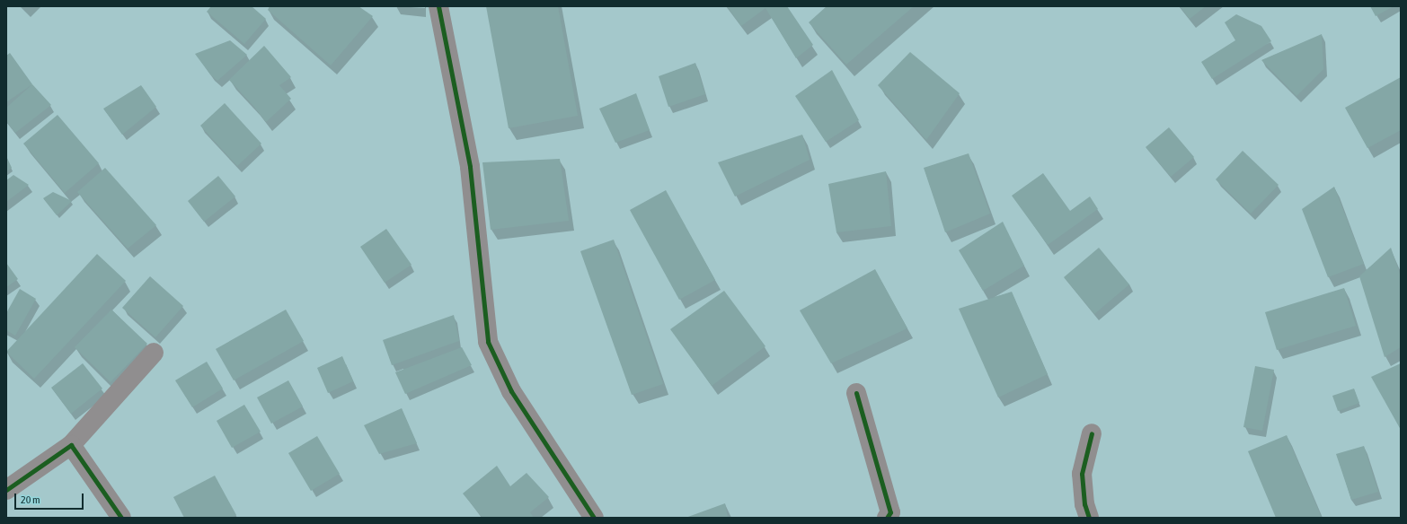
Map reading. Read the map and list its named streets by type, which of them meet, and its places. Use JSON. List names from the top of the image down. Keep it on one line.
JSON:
{"scale_bar":"20 m"}
